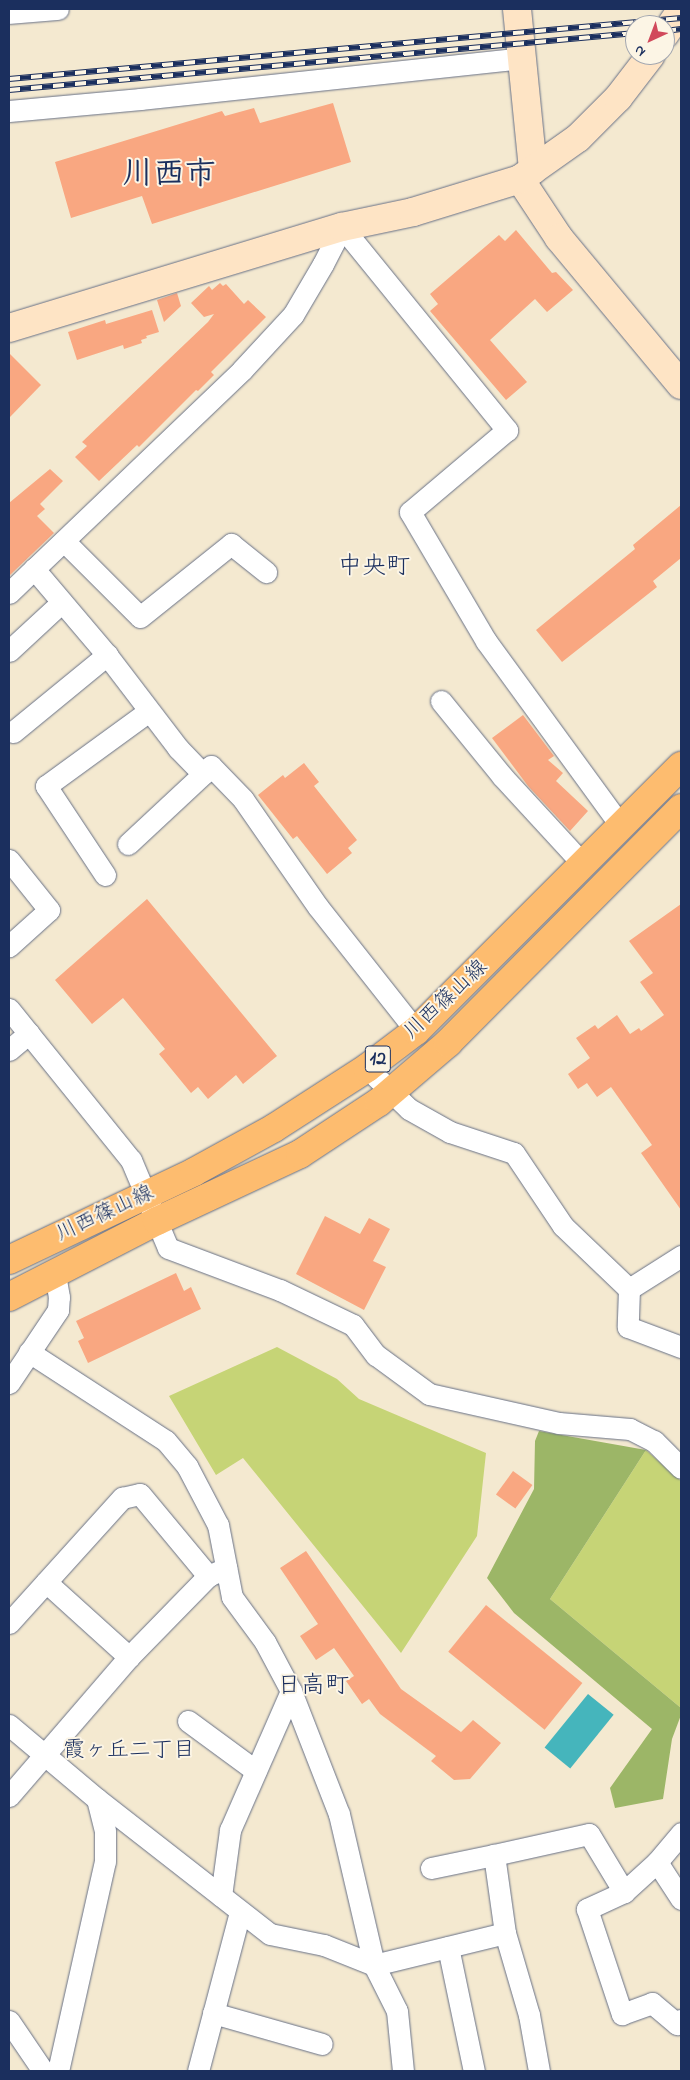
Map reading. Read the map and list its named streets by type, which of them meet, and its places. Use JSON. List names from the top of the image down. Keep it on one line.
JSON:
{"streets":{"main road":["川西篠山線","12"]},"districts":["川西市","中央町","日高町","霞ヶ丘二丁目"],"north":"bottom left"}
